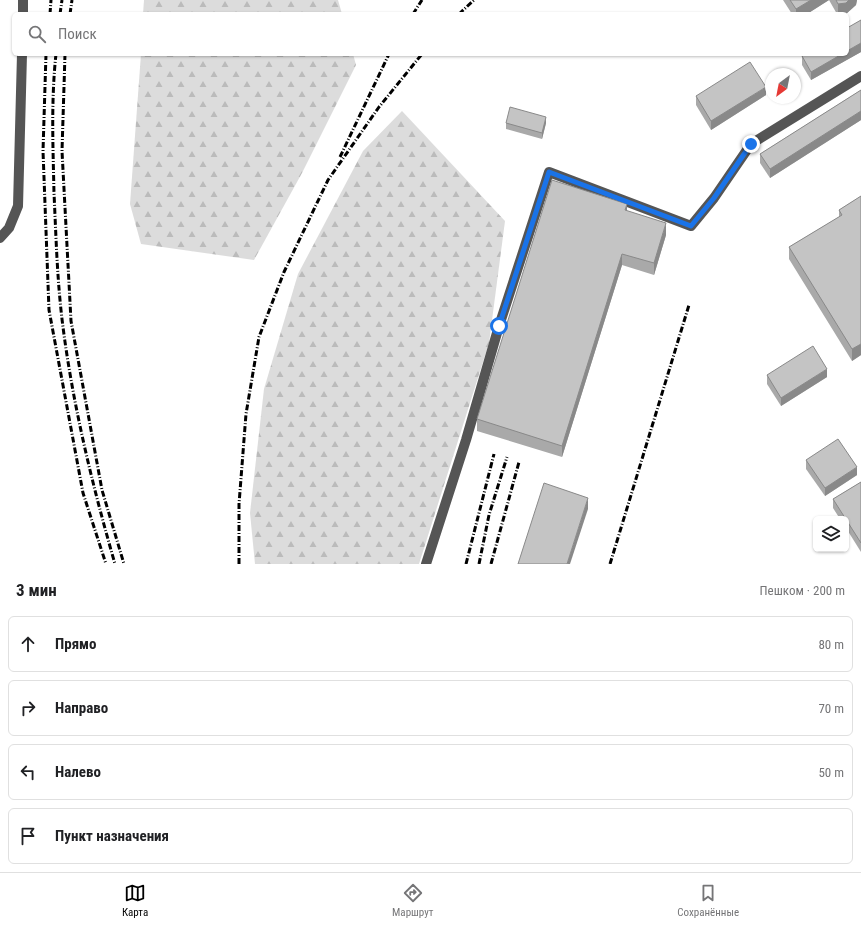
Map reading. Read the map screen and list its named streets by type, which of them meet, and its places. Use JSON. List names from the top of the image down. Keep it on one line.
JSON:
{"north":"bottom left","page":{"search":"Поиск","heading":["3 мин","Пешком · 200 m"],"list":[["Прямо","80 m"],["Направо","70 m"],["Налево","50 m"],"Пункт назначения"],"nav":["Карта","Маршрут","Сохранённые"]}}
